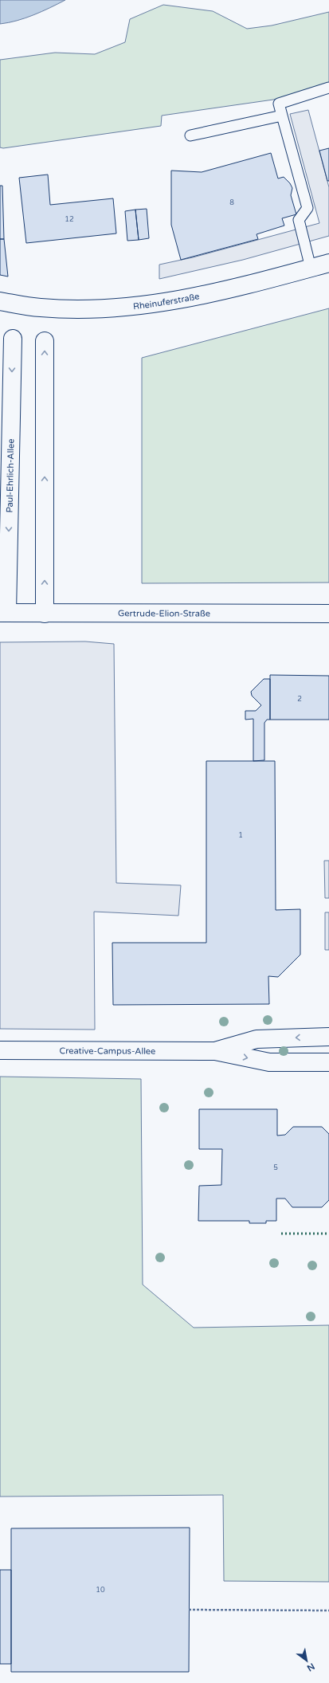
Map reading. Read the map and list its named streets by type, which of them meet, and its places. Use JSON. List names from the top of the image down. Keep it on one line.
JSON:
{"streets":{"street":["Rheinuferstraße","Paul-Ehrlich-Allee","Gertrude-Elion-Straße","Creative-Campus-Allee"]},"crossings":[["Paul-Ehrlich-Allee","Gertrude-Elion-Straße"]],"house_numbers":["8","12","2","1","5","10"],"north":"bottom right"}
